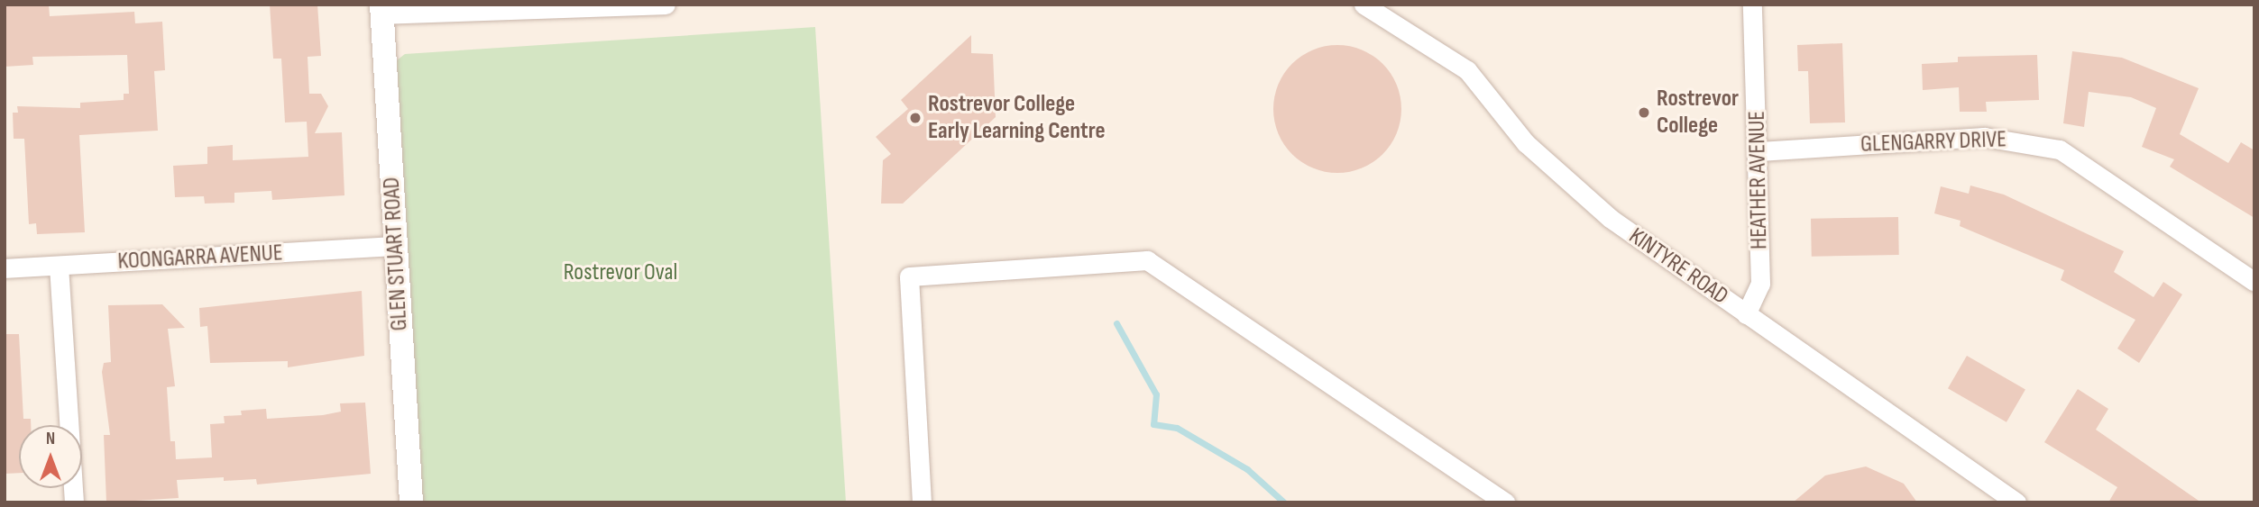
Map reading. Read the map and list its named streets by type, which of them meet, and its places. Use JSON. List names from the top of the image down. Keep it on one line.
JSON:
{"streets":{"street":["GLENGARRY DRIVE","HEATHER AVENUE","GLEN STUART ROAD","KOONGARRA AVENUE","KINTYRE ROAD"]},"crossings":[["GLENGARRY DRIVE","HEATHER AVENUE"],["HEATHER AVENUE","KINTYRE ROAD"],["GLEN STUART ROAD","KOONGARRA AVENUE"]],"parks":["Rostrevor Oval"],"places":["Rostrevor College","Rostrevor College Early Learning Centre"],"north":"top"}
